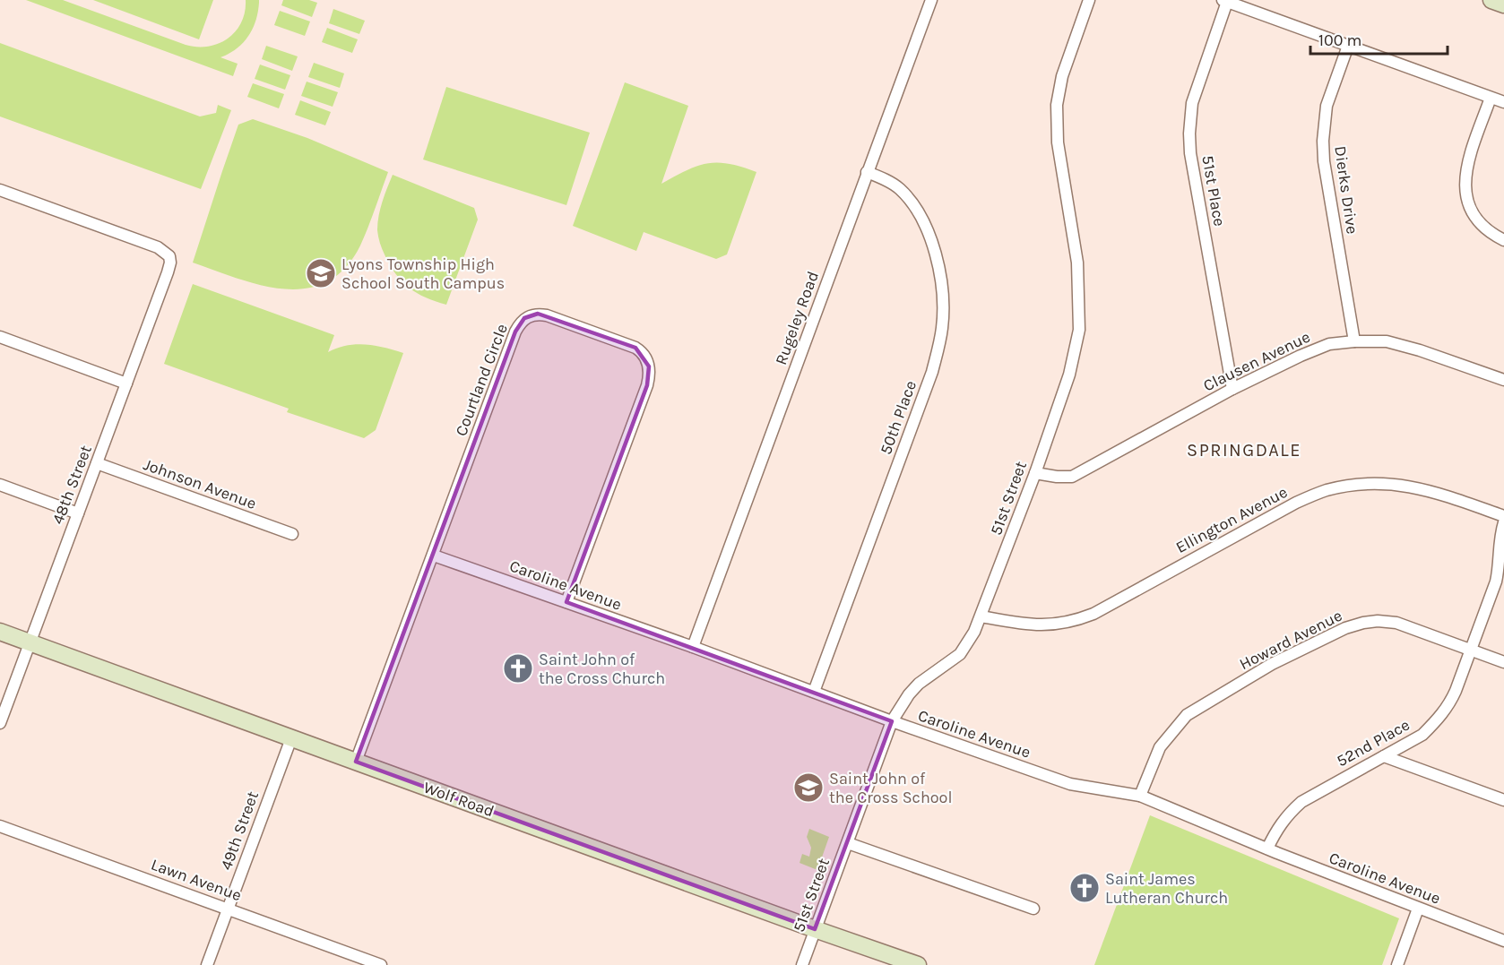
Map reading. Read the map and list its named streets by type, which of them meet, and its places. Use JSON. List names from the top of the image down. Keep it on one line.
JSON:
{"streets":{"main road":["Wolf Road"],"street":["Dierks Drive","51st Place","Rugeley Road","Clausen Avenue","Courtland Circle","50th Place","Johnson Avenue","48th Street","51st Street","Ellington Avenue","Caroline Avenue","Howard Avenue","52nd Place","49th Street","Lawn Avenue"]},"crossings":[["Dierks Drive","Clausen Avenue"],["51st Place","Clausen Avenue"],["Rugeley Road","50th Place"],["Rugeley Road","Caroline Avenue"],["Clausen Avenue","51st Street"],["Courtland Circle","Caroline Avenue"],["Courtland Circle","Wolf Road"],["50th Place","Caroline Avenue"],["Johnson Avenue","48th Street"],["48th Street","Wolf Road"],["51st Street","Ellington Avenue"],["51st Street","Caroline Avenue"],["51st Street","Wolf Road"],["Caroline Avenue","Howard Avenue"],["Caroline Avenue","52nd Place"],["Howard Avenue","52nd Place"],["Wolf Road","49th Street"],["49th Street","Lawn Avenue"]],"districts":["SPRINGDALE"],"places":{"school or university":["Lyons Township High School South Campus","Saint John of the Cross School"],"church":["Saint John of the Cross Church","Saint James Lutheran Church"]},"scale_bar":"100 m"}
